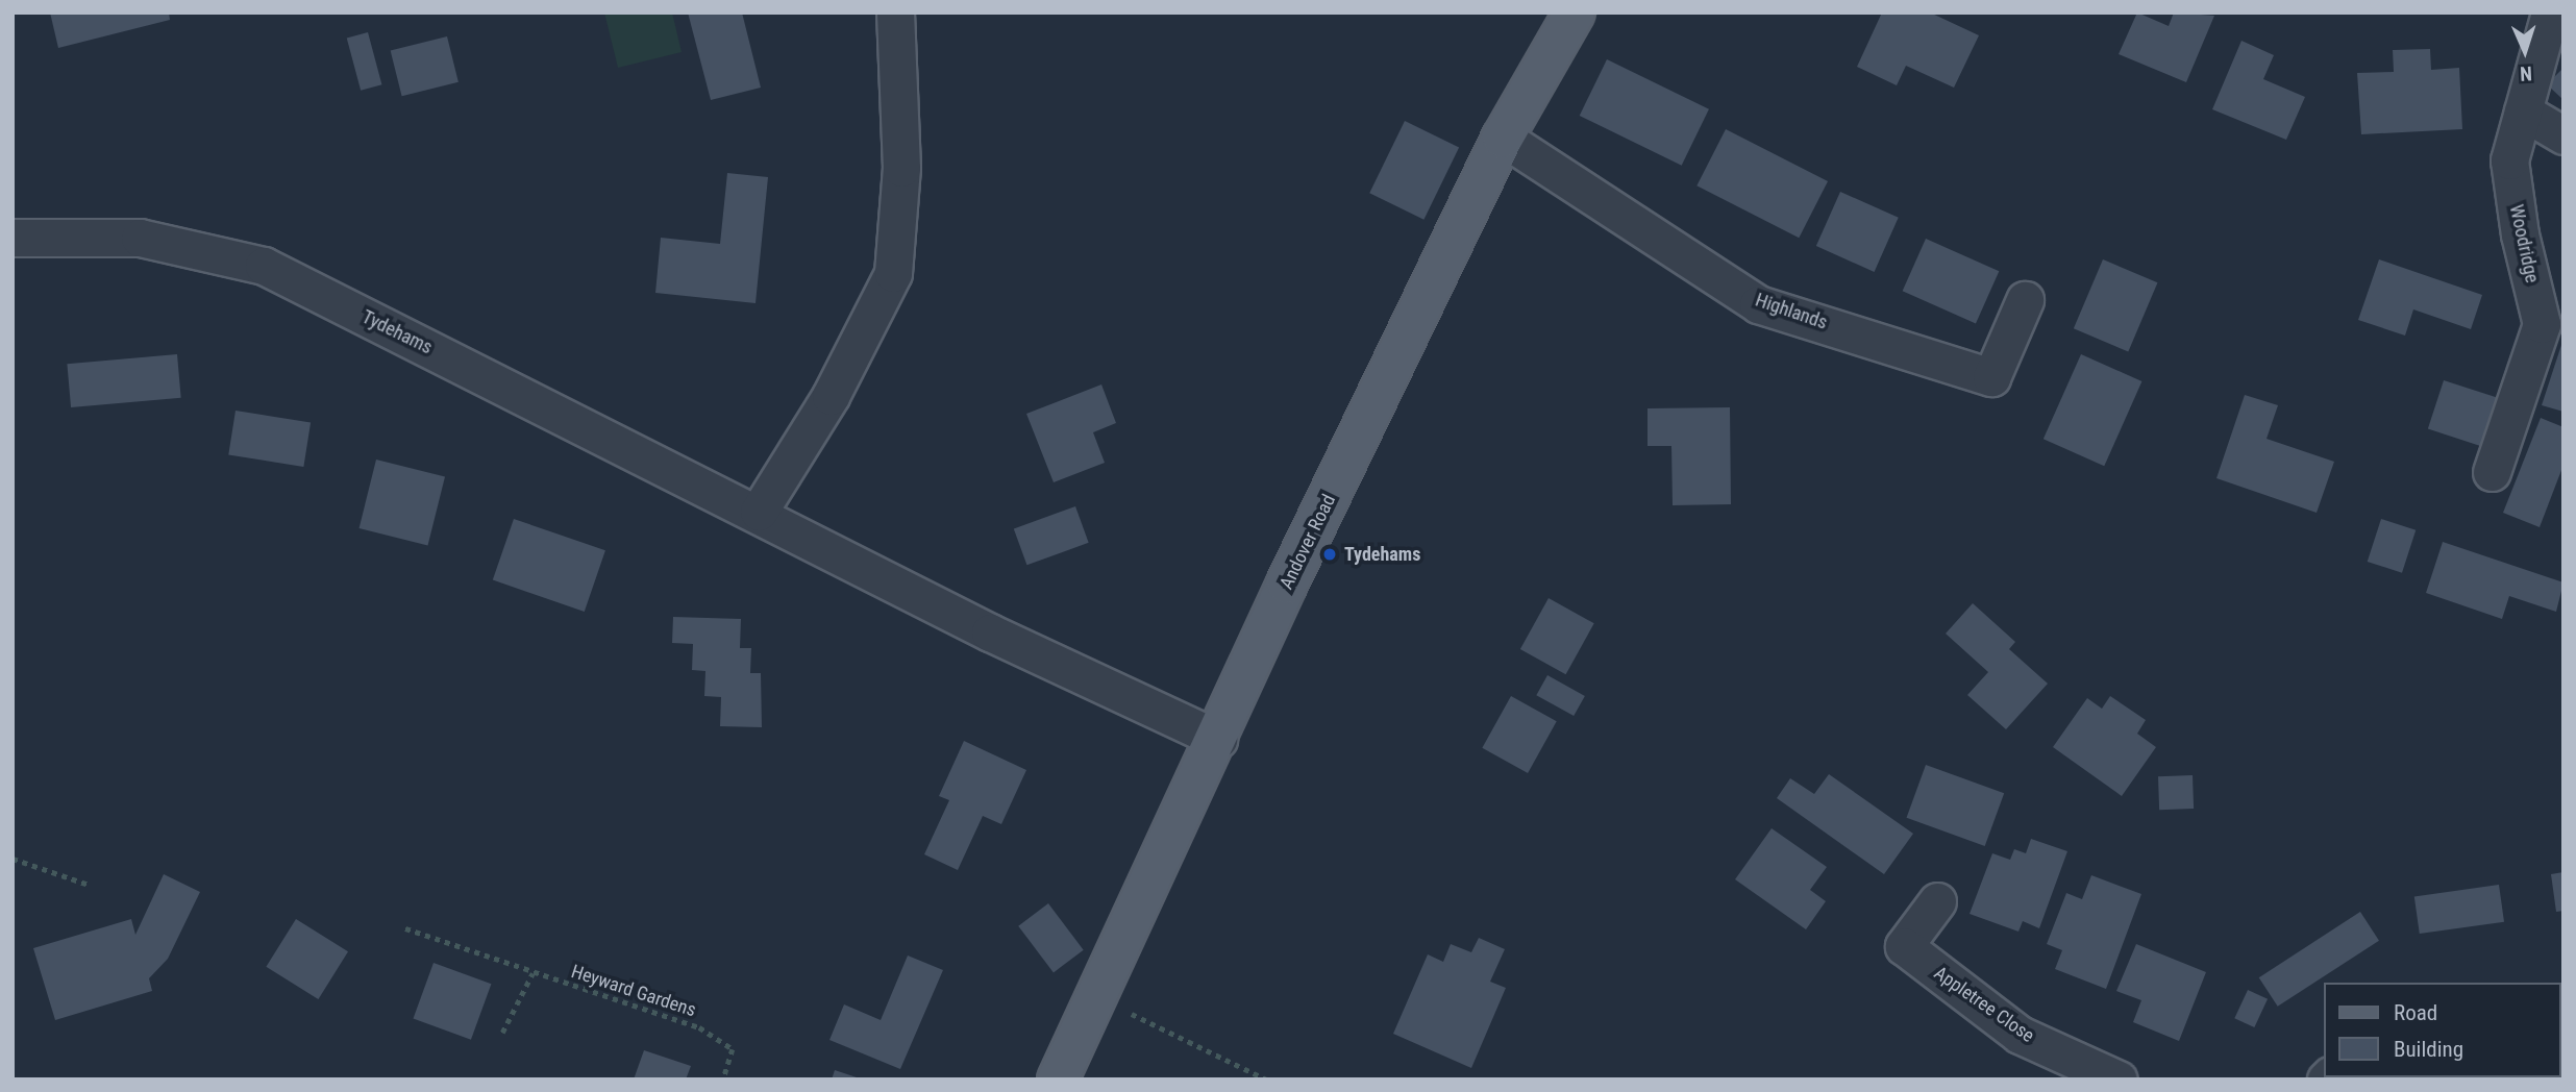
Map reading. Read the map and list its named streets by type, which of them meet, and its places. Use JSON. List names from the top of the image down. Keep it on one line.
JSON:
{"streets":{"main road":["Andover Road"],"street":["Woodridge","Highlands","Tydehams","Appletree Close"],"path":["Heyward Gardens"]},"crossings":[["Highlands","Andover Road"],["Tydehams","Andover Road"]],"places":["Tydehams"],"legend":["Road","Building"],"north":"bottom"}
